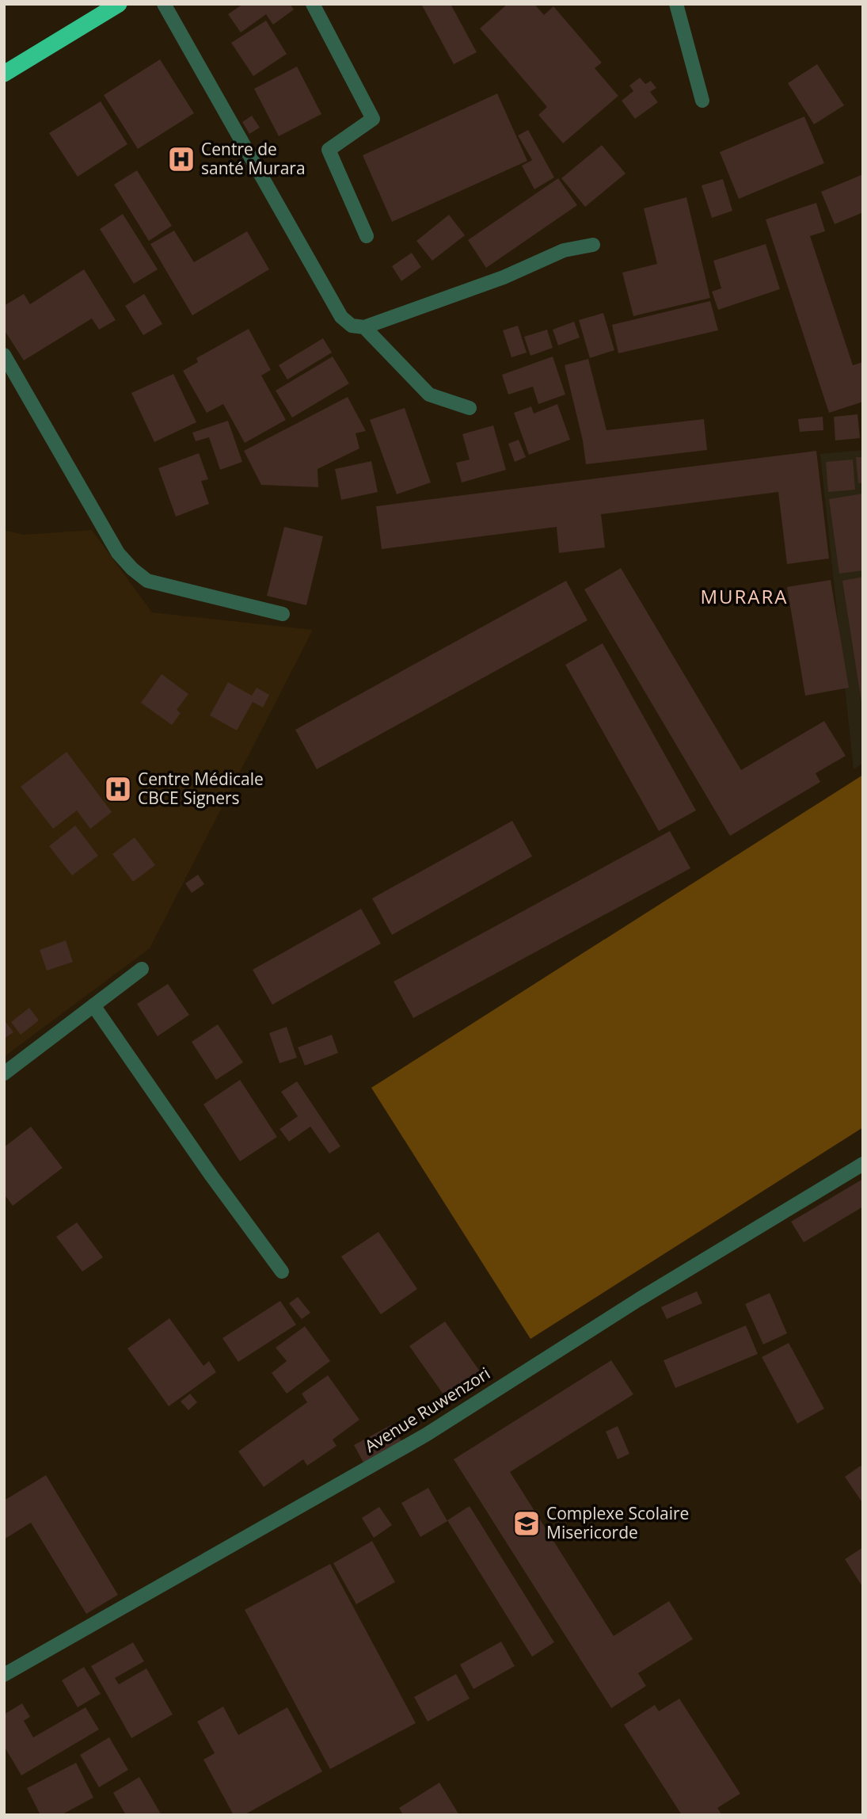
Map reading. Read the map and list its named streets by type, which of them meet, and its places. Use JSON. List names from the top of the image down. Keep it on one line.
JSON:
{"streets":{"street":["Avenue Ruwenzori"]},"districts":["MURARA"],"places":{"hospital":["Centre de santé Murara","Centre Médicale CBCE Signers"],"school or university":["Complexe Scolaire Misericorde"]}}
